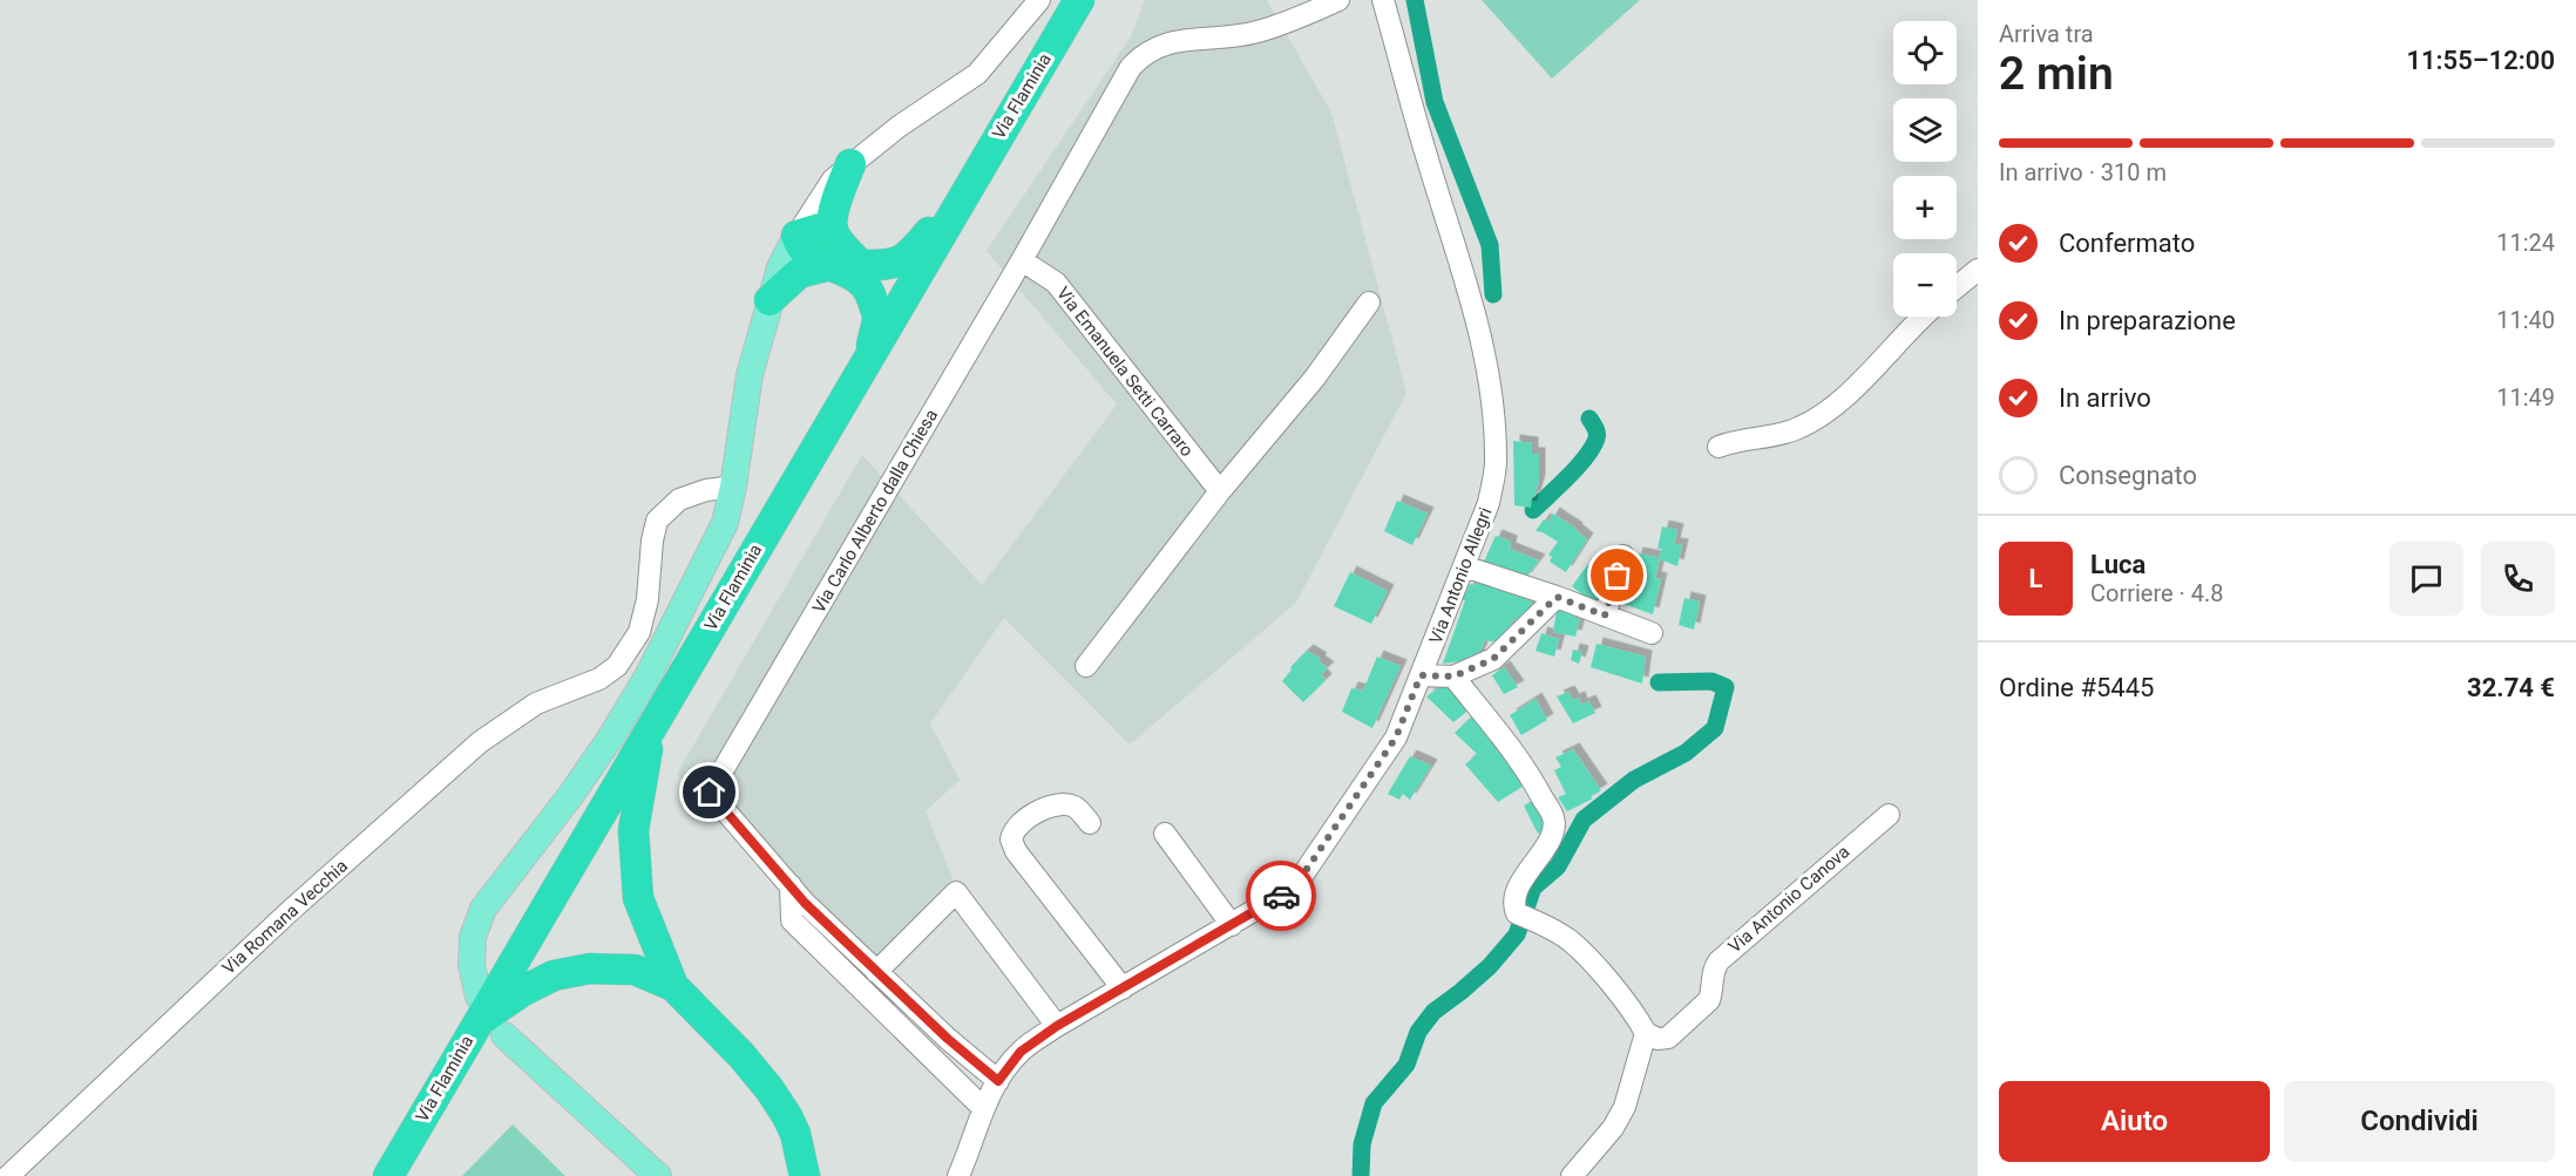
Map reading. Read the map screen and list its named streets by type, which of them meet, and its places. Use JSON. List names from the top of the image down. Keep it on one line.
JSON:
{"streets":{"highway":["Via Flaminia"],"street":["Via Emanuela Setti Carraro","Via Carlo Alberto dalla Chiesa","Via Antonio Allegri","Via Antonio Canova","Via Romana Vecchia"]},"crossings":[["Via Emanuela Setti Carraro","Via Carlo Alberto dalla Chiesa"],["Via Carlo Alberto dalla Chiesa","Via Antonio Allegri"]],"page":{"heading":["2 min","Arriva tra","11:55–12:00"],"panel":["Luca","Corriere · 4.8","Ordine #5445","32.74 €"],"map_buttons":["+","−"],"bar":"In arrivo · 310 m","list":[["Confermato","11:24"],["In preparazione","11:40"],["In arrivo","11:49"],"Consegnato"],"round":"L","buttons":["Aiuto","Condividi"]}}
